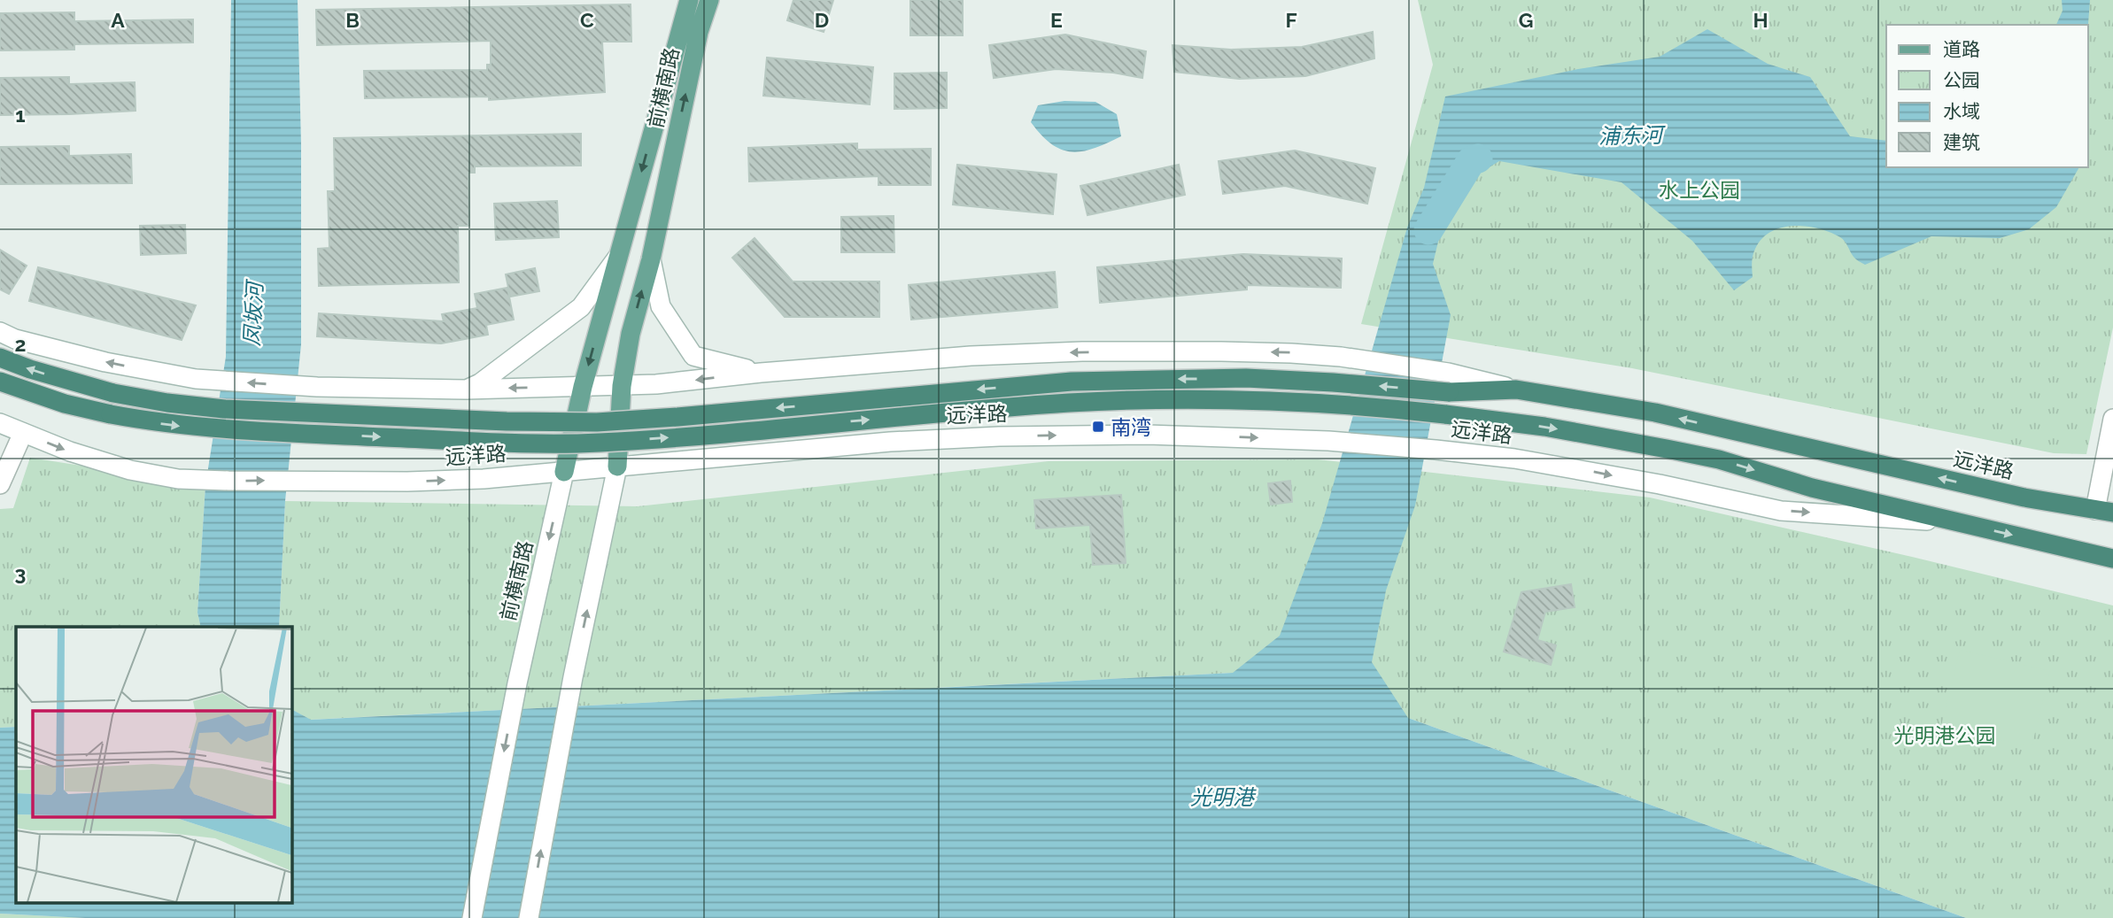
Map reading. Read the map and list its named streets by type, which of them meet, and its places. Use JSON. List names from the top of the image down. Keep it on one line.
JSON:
{"streets":{"highway":["远洋路"],"main road":["前横南路"]},"crossings":[["前横南路","远洋路"]],"water":["浦东河","凤坂河","光明港"],"parks":["水上公园","光明港公园"],"places":{"transit":["南湾"]},"legend":["道路","公园","水域","建筑"],"grid":{"columns":["A","B","C","D","E","F","G","H"],"rows":["1","2","3"]}}
